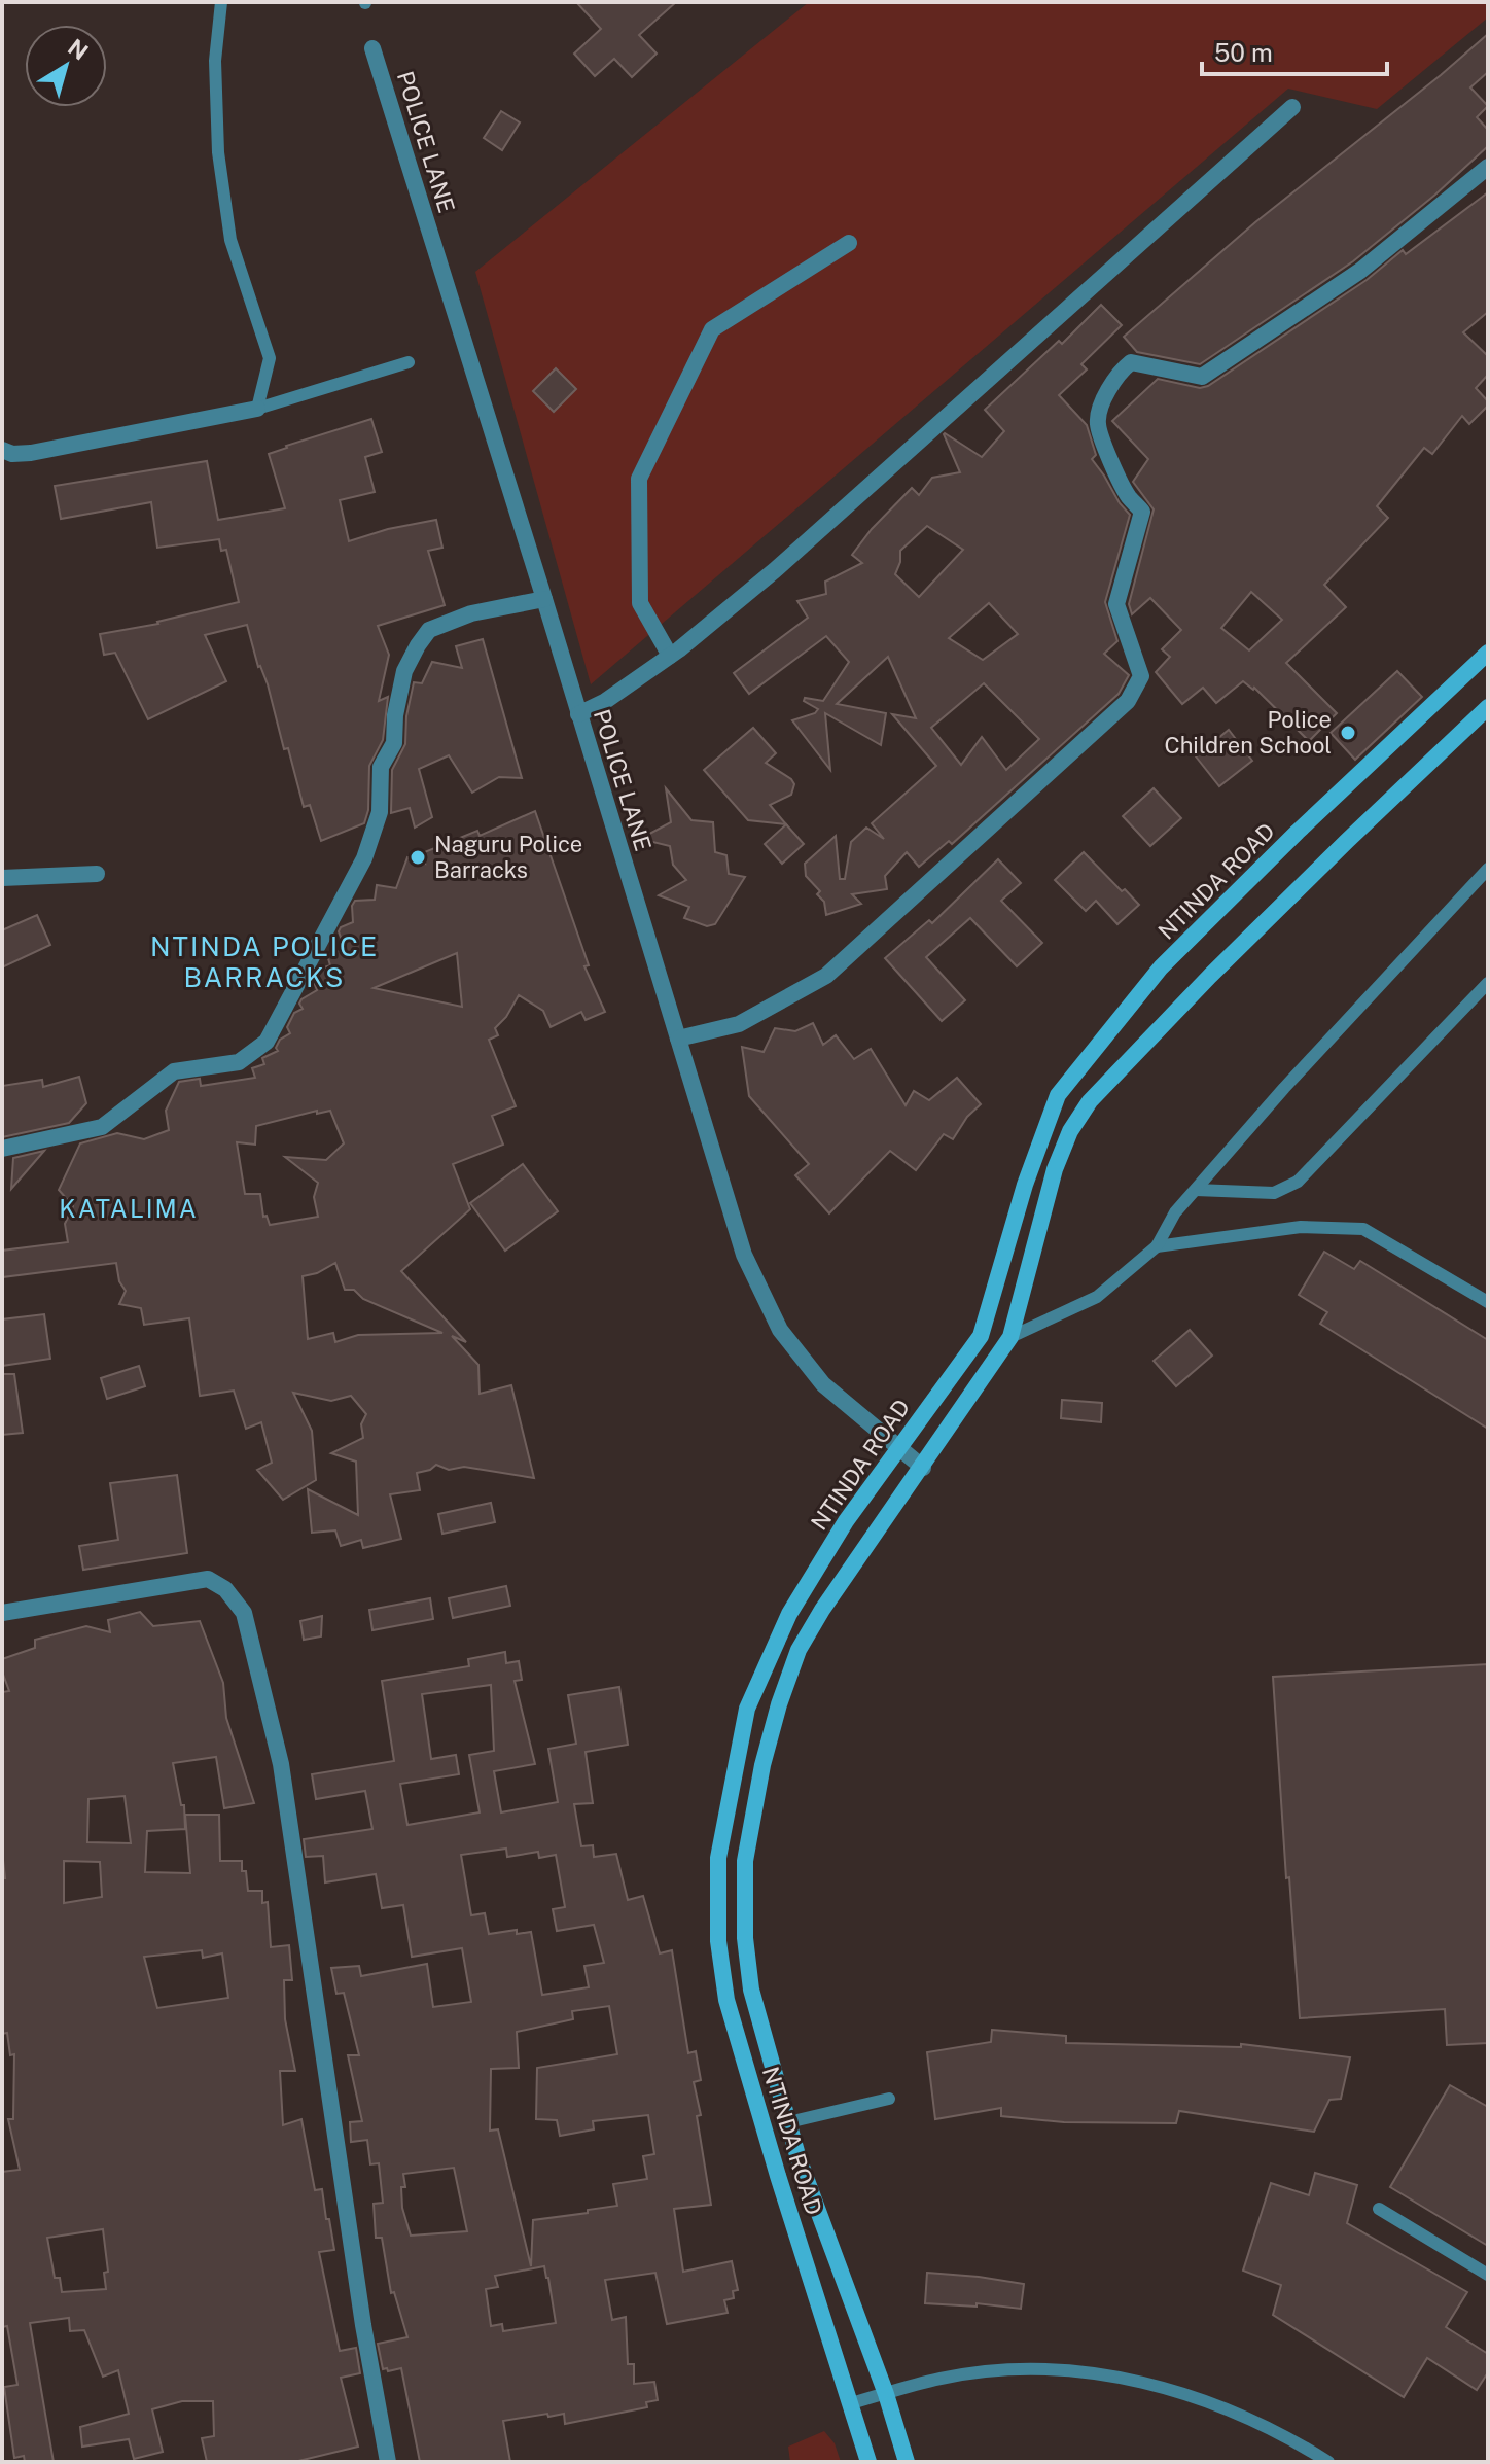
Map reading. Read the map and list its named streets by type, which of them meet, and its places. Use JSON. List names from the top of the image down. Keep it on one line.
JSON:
{"streets":{"main road":["NTINDA ROAD"],"street":["POLICE LANE"]},"crossings":[["POLICE LANE","NTINDA ROAD"]],"districts":["NTINDA POLICE BARRACKS","KATALIMA"],"places":["Police Children School","Naguru Police Barracks"],"scale_bar":"50 m","north":"top right"}
